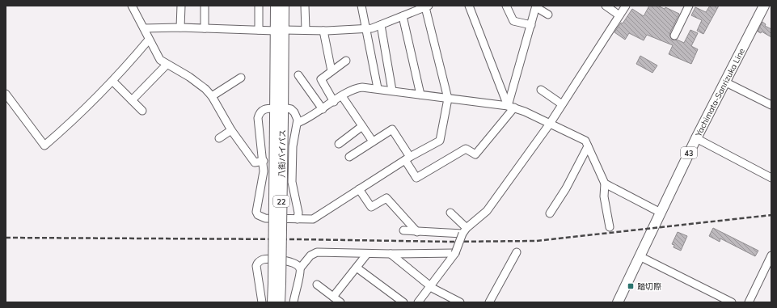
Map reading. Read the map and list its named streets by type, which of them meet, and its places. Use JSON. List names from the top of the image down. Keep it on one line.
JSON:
{"streets":{"main road":["Yachimata-Sanrizuka Line","43","八街バイパス","22"]},"places":{"transit":["踏切際"]}}
